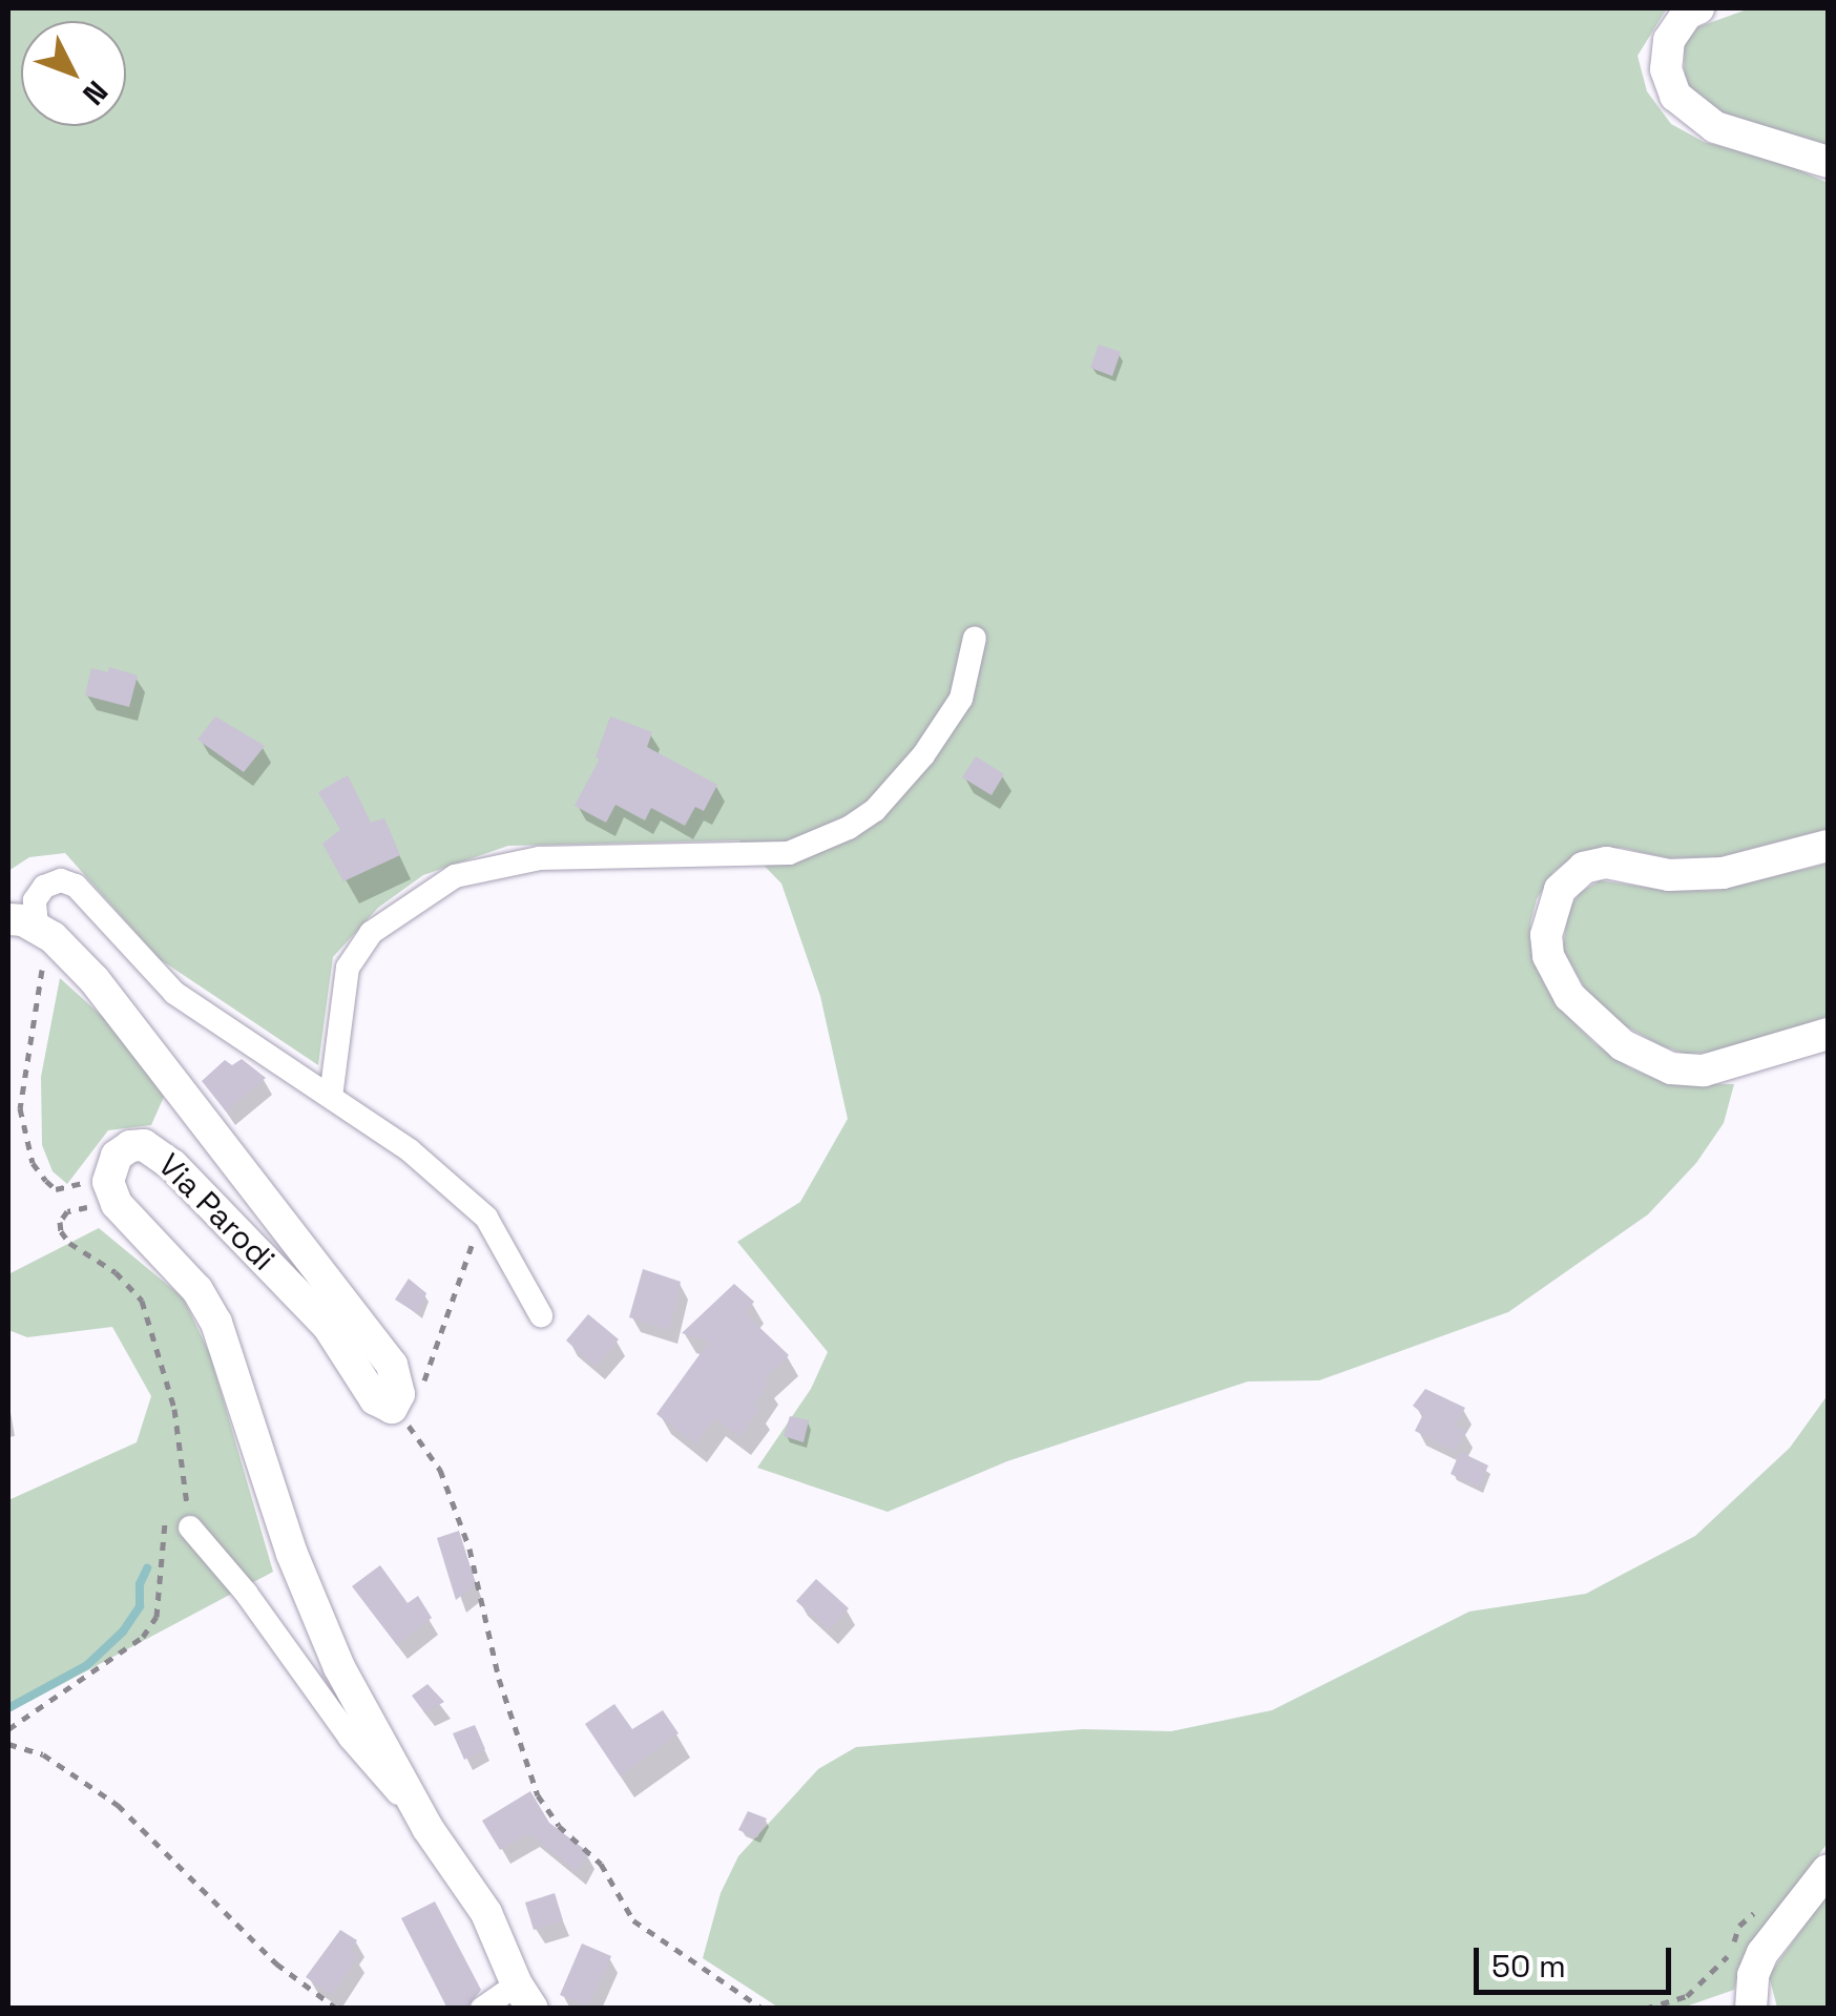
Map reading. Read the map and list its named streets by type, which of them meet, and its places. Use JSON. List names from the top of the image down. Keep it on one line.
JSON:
{"streets":{"street":["Via Parodi"]},"scale_bar":"50 m","north":"bottom right"}
